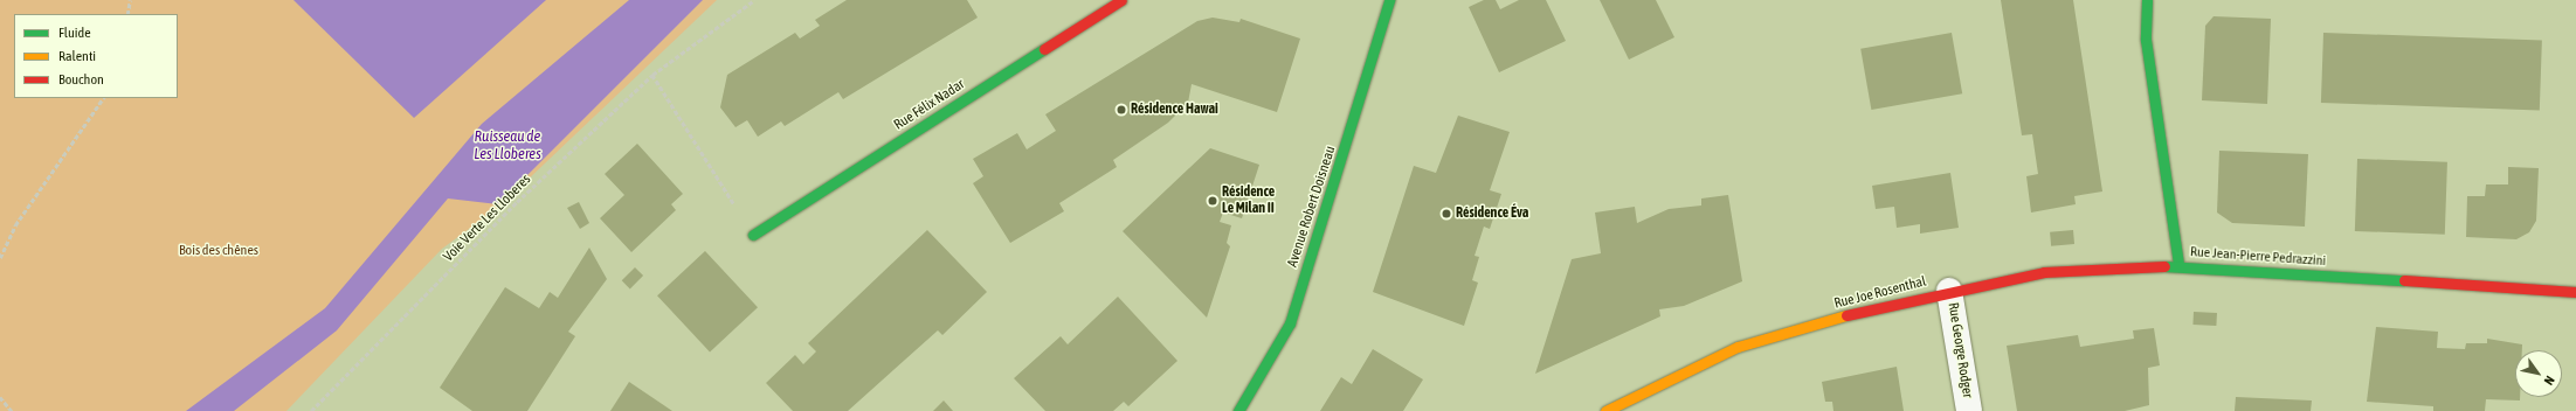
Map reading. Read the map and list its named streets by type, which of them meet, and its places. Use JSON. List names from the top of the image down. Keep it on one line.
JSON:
{"streets":{"street":["Rue Félix Nadar","Avenue Robert Doisneau","Rue Jean-Pierre Pedrazzini","Rue Joe Rosenthal","Rue George Rodger"],"path":["Voie Verte Les Lloberes"]},"crossings":[["Rue Jean-Pierre Pedrazzini","Rue Joe Rosenthal"],["Rue Joe Rosenthal","Rue George Rodger"]],"water":["Ruisseau de Les Lloberes"],"parks":["Bois des chênes"],"places":["Résidence Hawai","Résidence Le Milan II","Résidence Éva"],"legend":["Fluide","Ralenti","Bouchon"],"north":"bottom right"}
